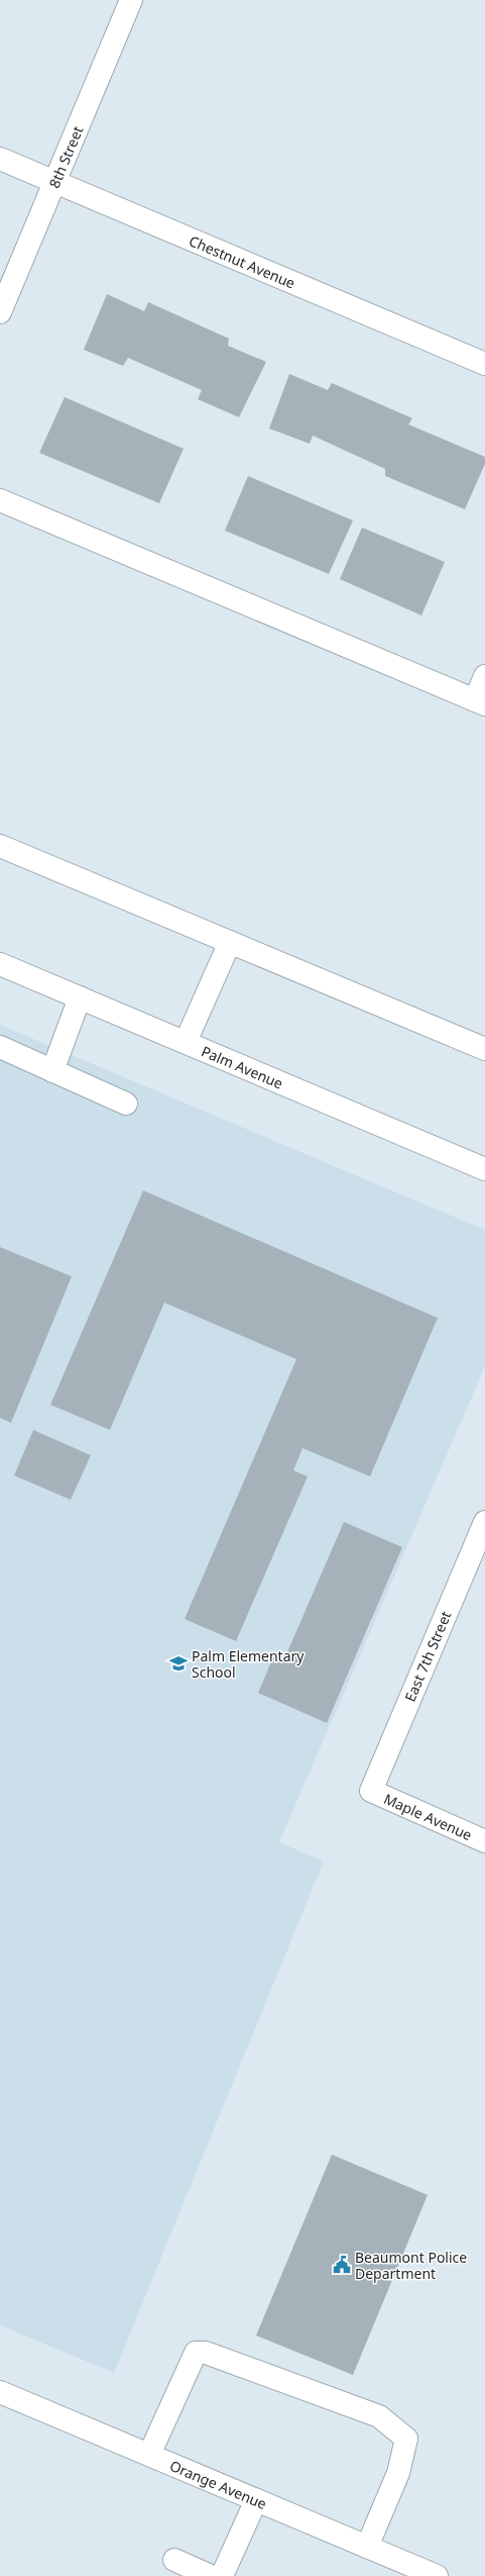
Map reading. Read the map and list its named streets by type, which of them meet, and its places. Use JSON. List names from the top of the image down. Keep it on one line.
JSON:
{"streets":{"street":["8th Street","Chestnut Avenue","Palm Avenue","East 7th Street","Maple Avenue","Orange Avenue"]},"crossings":[["8th Street","Chestnut Avenue"],["East 7th Street","Maple Avenue"]],"places":{"school or university":["Palm Elementary School"],"public building":["Beaumont Police Department"]}}
